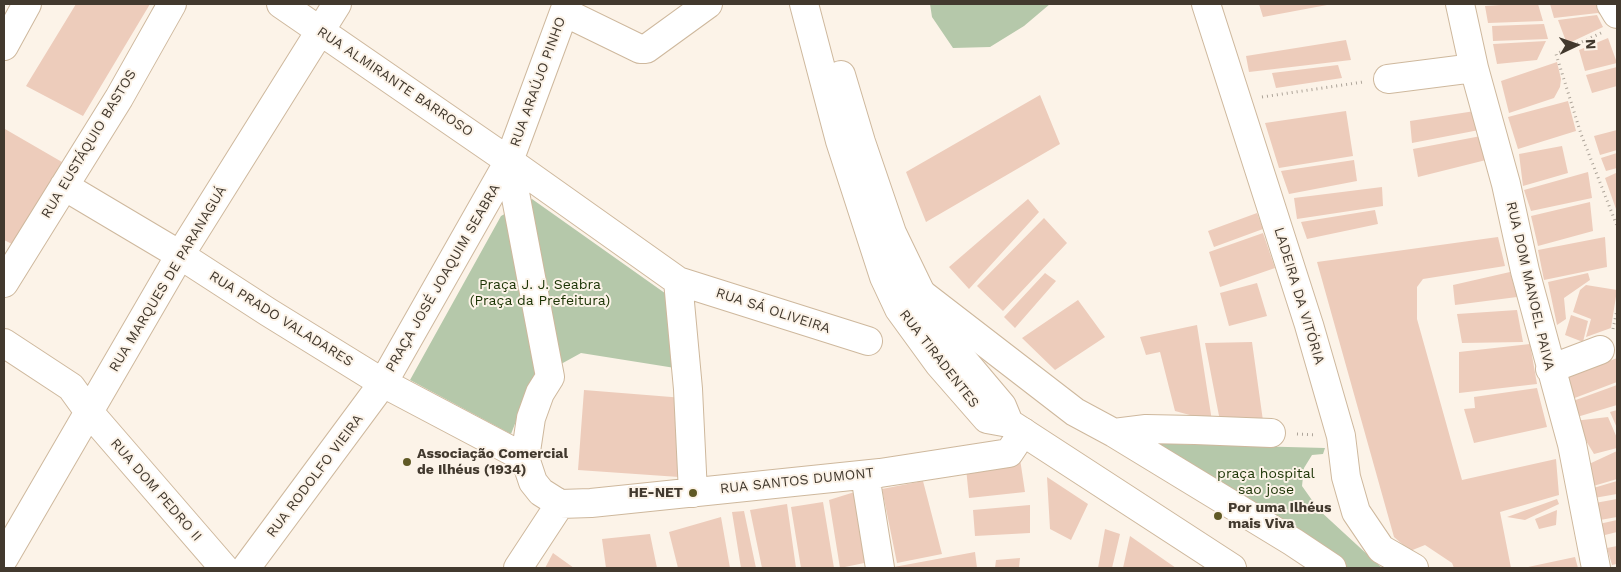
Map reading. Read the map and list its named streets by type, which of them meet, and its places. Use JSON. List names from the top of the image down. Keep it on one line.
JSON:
{"streets":{"street":["RUA ALMIRANTE BARROSO","RUA ARAÚJO PINHO","RUA EUSTÁQUIO BASTOS","PRAÇA JOSÉ JOAQUIM SEABRA","RUA MARQUES DE PARANAGUÁ","RUA DOM MANOEL PAIVA","LADEIRA DA VITÓRIA","RUA SÁ OLIVEIRA","RUA PRADO VALADARES","RUA TIRADENTES","RUA RODOLFO VIEIRA","RUA SANTOS DUMONT","RUA DOM PEDRO II"]},"crossings":[["RUA ALMIRANTE BARROSO","RUA ARAÚJO PINHO"],["RUA ALMIRANTE BARROSO","PRAÇA JOSÉ JOAQUIM SEABRA"],["RUA ALMIRANTE BARROSO","RUA MARQUES DE PARANAGUÁ"],["RUA ARAÚJO PINHO","PRAÇA JOSÉ JOAQUIM SEABRA"],["RUA EUSTÁQUIO BASTOS","RUA PRADO VALADARES"],["PRAÇA JOSÉ JOAQUIM SEABRA","RUA PRADO VALADARES"],["PRAÇA JOSÉ JOAQUIM SEABRA","RUA RODOLFO VIEIRA"],["RUA MARQUES DE PARANAGUÁ","RUA PRADO VALADARES"],["RUA MARQUES DE PARANAGUÁ","RUA DOM PEDRO II"],["RUA PRADO VALADARES","RUA RODOLFO VIEIRA"],["RUA TIRADENTES","RUA SANTOS DUMONT"]],"parks":["Praça J. J. Seabra (Praça da Prefeitura)","praça hospital sao jose"],"places":["Associação Comercial de Ilhéus (1934)","HE-NET","Por uma Ilhéus mais Viva"],"north":"right"}
